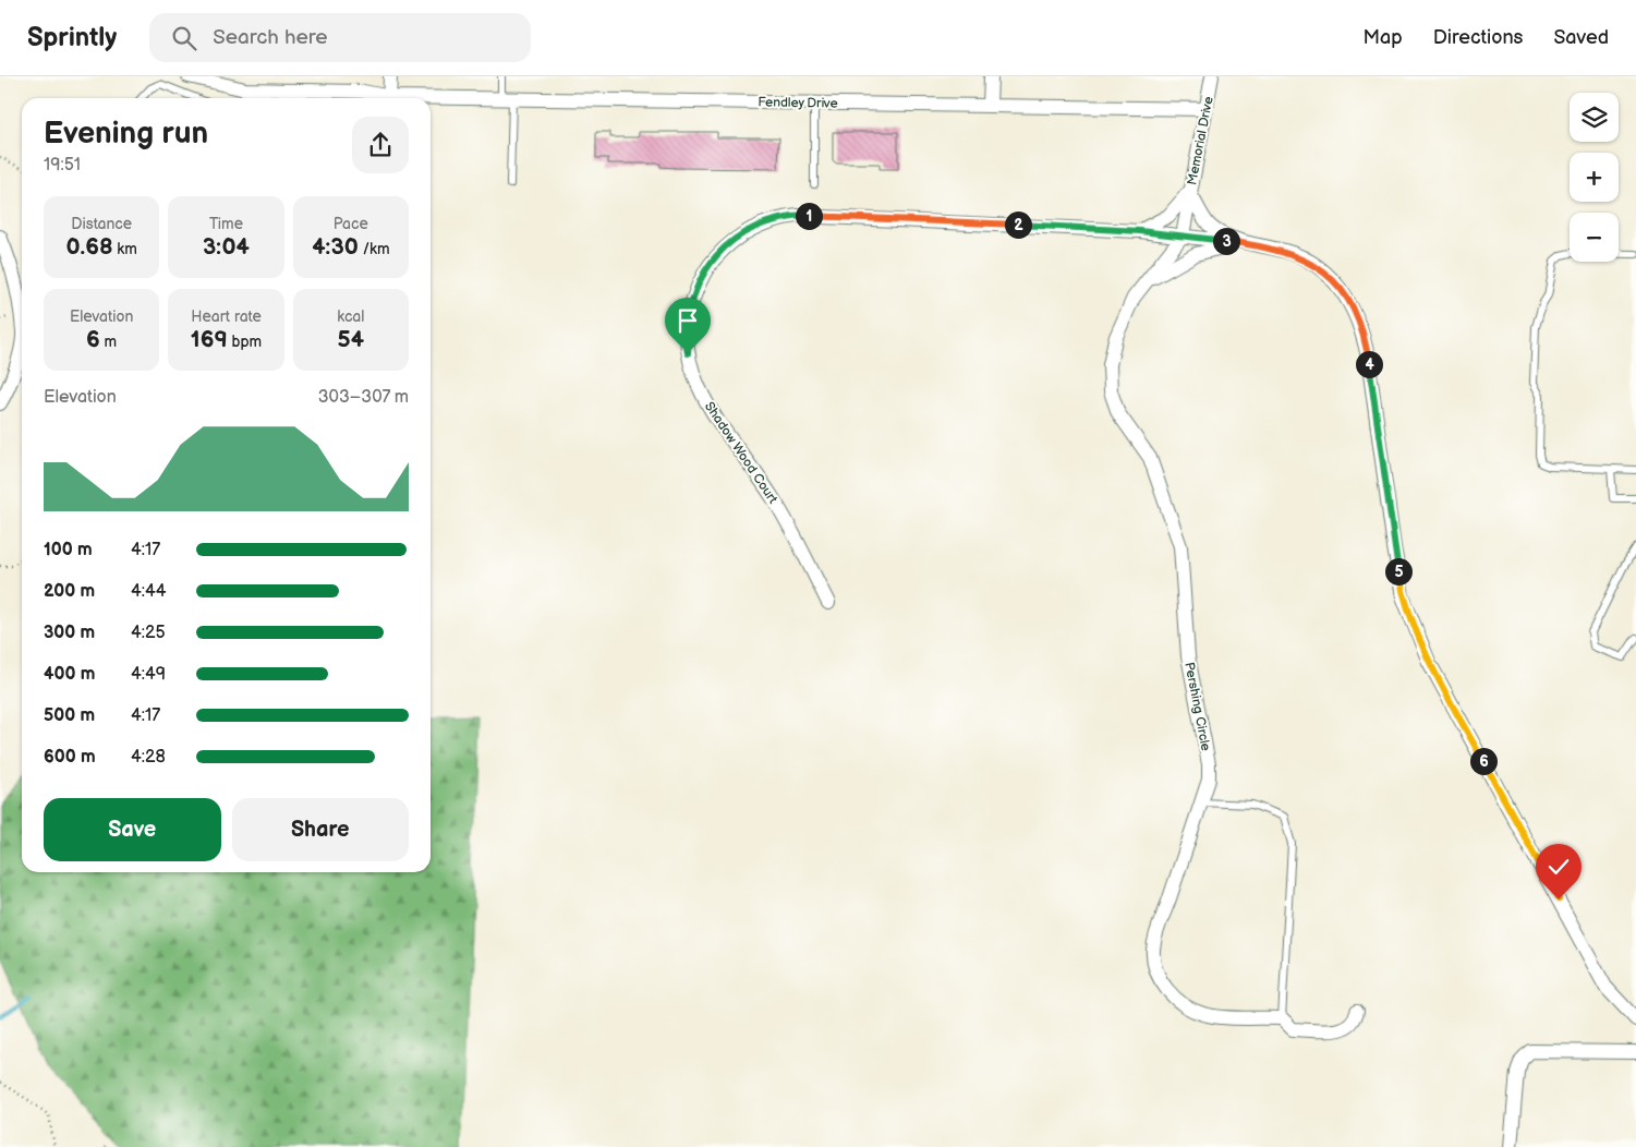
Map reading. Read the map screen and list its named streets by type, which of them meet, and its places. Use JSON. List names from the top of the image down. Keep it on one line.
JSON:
{"streets":{"street":["Fendley Drive","Memorial Drive","Shadow Wood Court","Pershing Circle"]},"crossings":[["Fendley Drive","Memorial Drive"],["Memorial Drive","Pershing Circle"],["Shadow Wood Court","Pershing Circle"]],"page":{"header":"Sprintly","search":"Search here","nav":["Map","Directions","Saved"],"map_buttons":["+","−"],"heading":["Evening run","19:51"],"stats":[["Distance","0.68 km"],["Time","3:04"],["Pace","4:30 /km"],["Elevation","6 m"],["Heart rate","169 bpm"],["kcal","54"]],"pins":["1","2","3","4","5","6"],"chart":["Elevation","303–307 m"],"list":[{"name":"100 m","note":"4:17"},{"name":"200 m","note":"4:44"},{"name":"300 m","note":"4:25"},{"name":"400 m","note":"4:49"},{"name":"500 m","note":"4:17"},{"name":"600 m","note":"4:28"}],"buttons":["Save","Share"]}}
